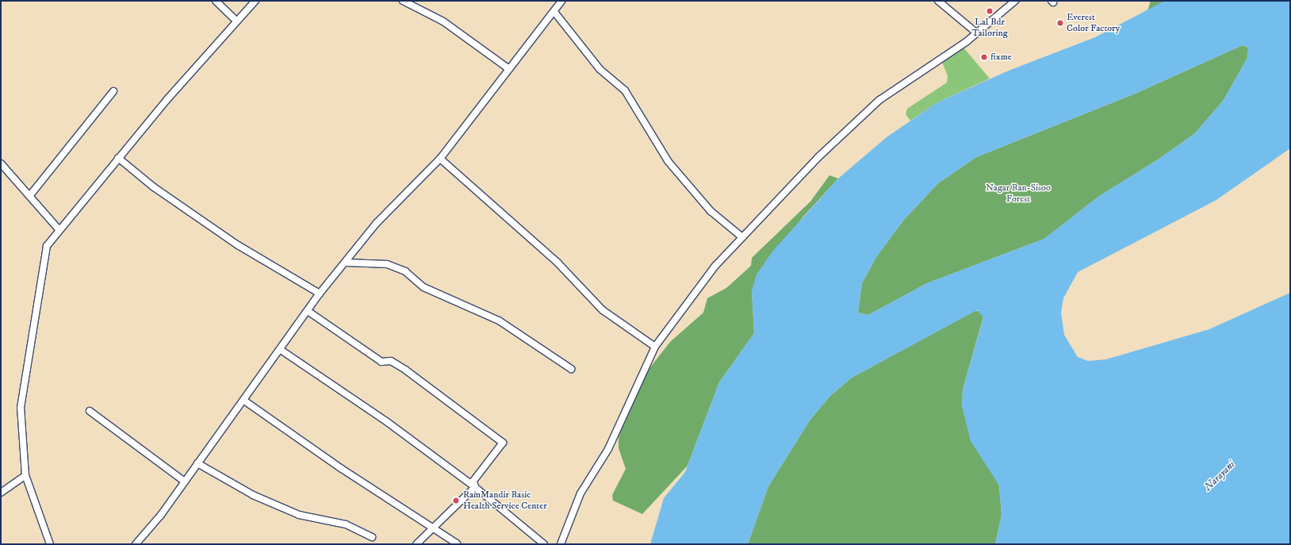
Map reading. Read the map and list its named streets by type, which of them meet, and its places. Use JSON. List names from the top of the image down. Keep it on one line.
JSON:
{"water":["Narayani"],"parks":["Nagar Ban-Sisoo Forest"],"places":["Lal Bdr Tailoring","Everest Color Factory","fixme","RamMandir Basic Health Service Center"]}
